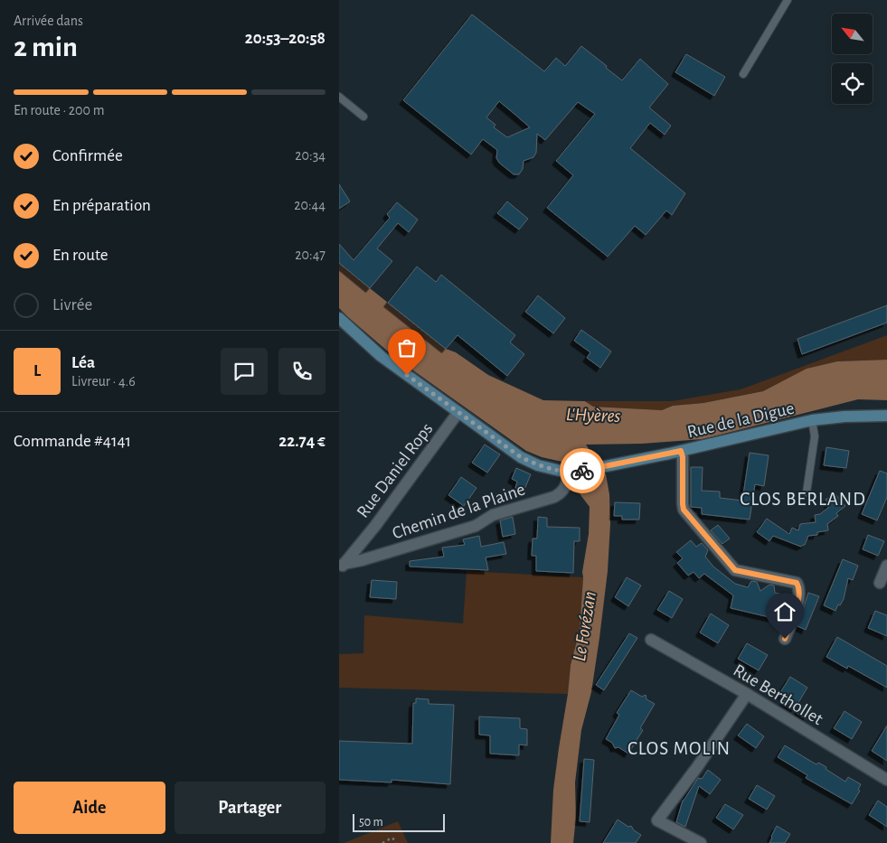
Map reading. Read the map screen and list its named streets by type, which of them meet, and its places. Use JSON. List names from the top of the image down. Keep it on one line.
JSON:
{"streets":{"street":["Rue de la Digue","Rue Daniel Rops","Chemin de la Plaine","Rue Berthollet"]},"crossings":[["Rue de la Digue","Chemin de la Plaine"],["Rue Daniel Rops","Chemin de la Plaine"]],"districts":["CLOS BERLAND","CLOS MOLIN"],"water":["L'Hyères","Le Forézan"],"scale_bar":"50 m","north":"top left","page":{"heading":["2 min","Arrivée dans","20:53–20:58"],"panel":["Léa","Livreur · 4.6","Commande #4141","22.74 €"],"bar":"En route · 200 m","list":[["Confirmée","20:34"],["En préparation","20:44"],["En route","20:47"],"Livrée"],"round":"L","buttons":["Aide","Partager"],"scale":"50 m"}}
